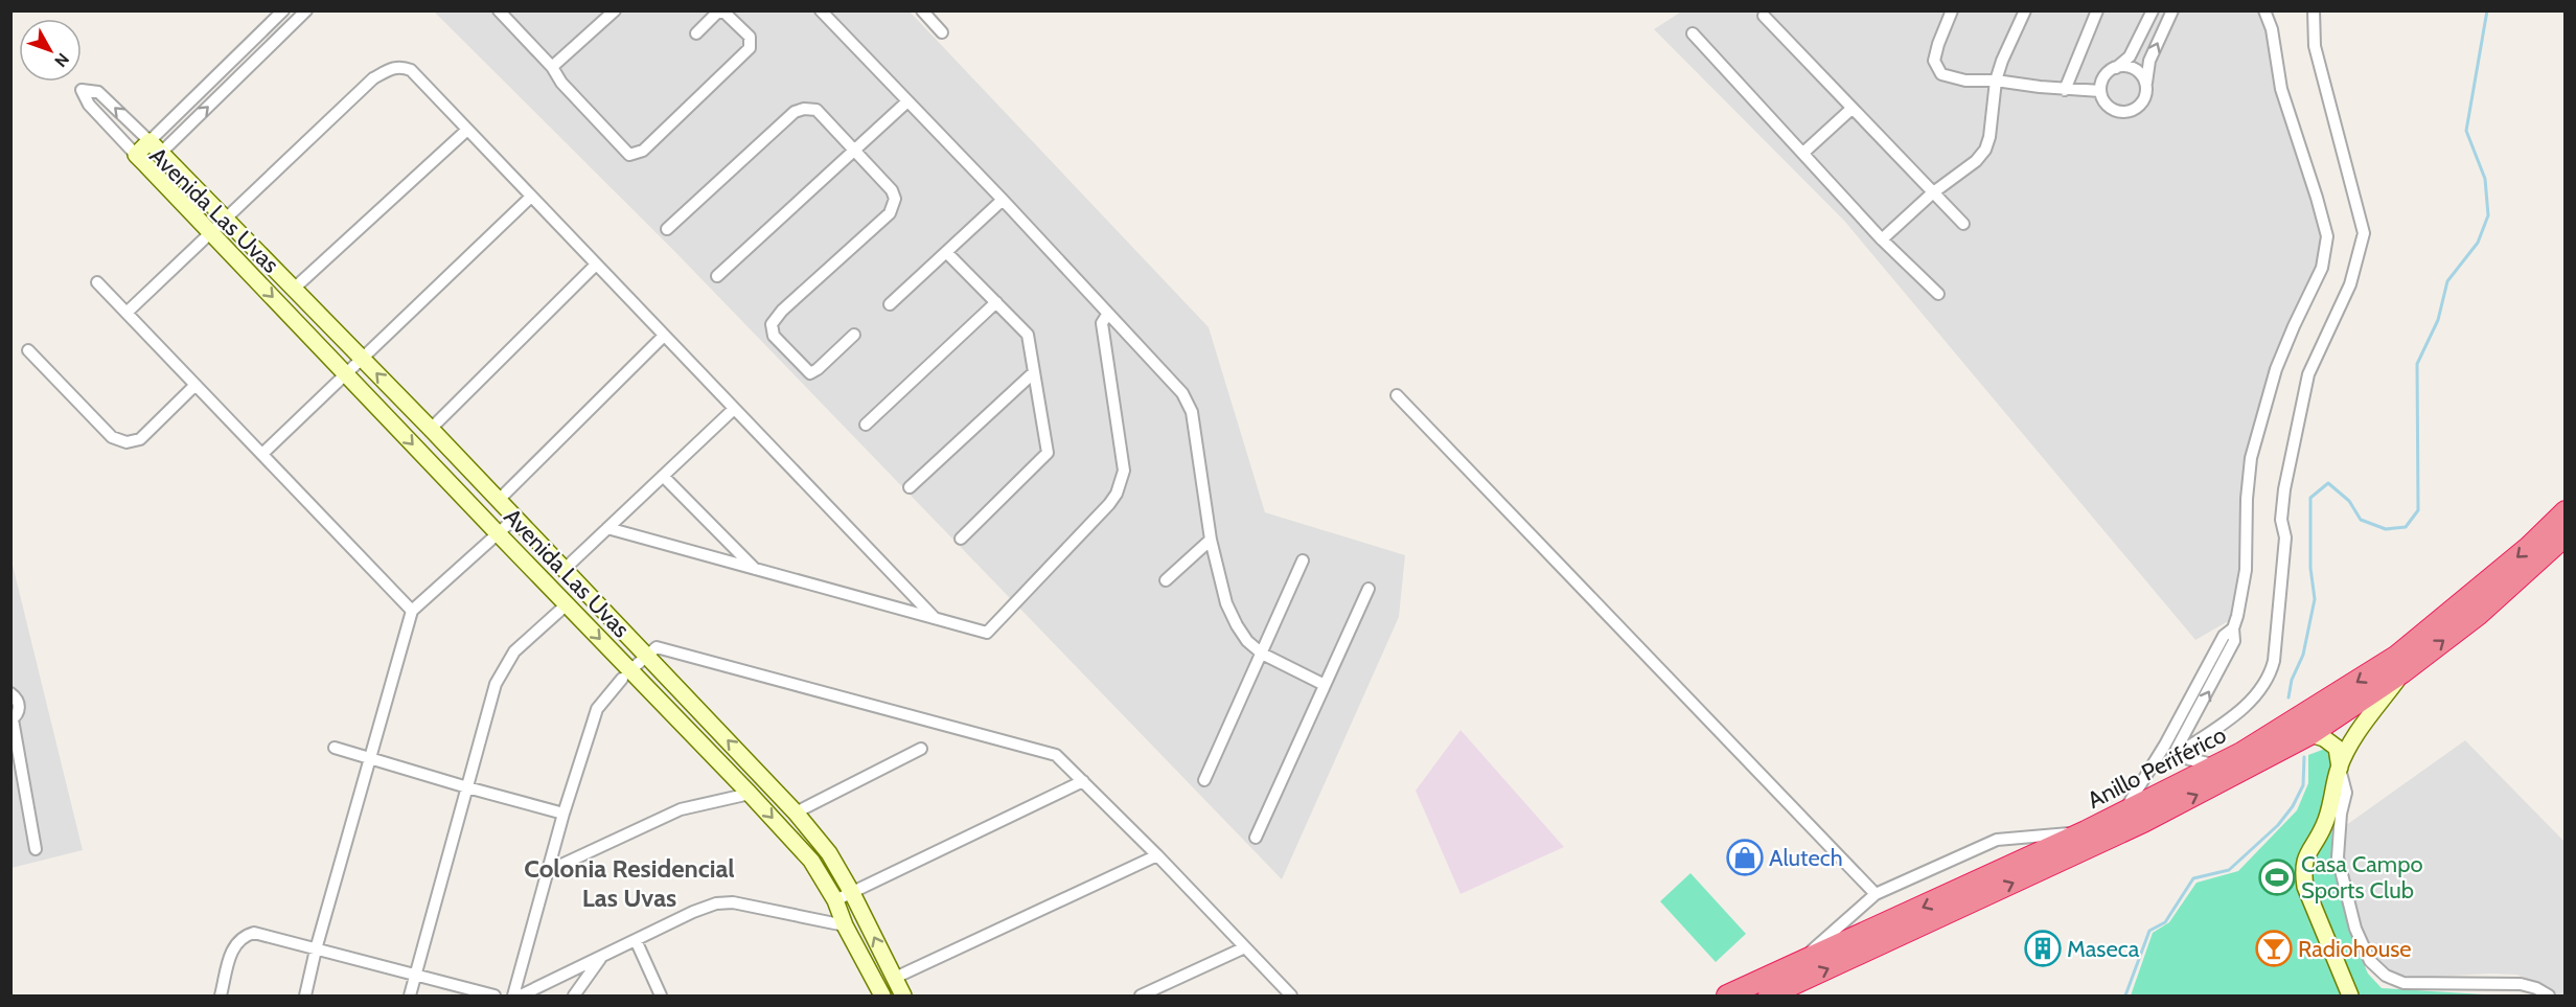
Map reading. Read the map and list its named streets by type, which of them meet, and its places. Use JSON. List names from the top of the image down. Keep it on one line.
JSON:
{"streets":{"highway":["Anillo Periférico"],"street":["Avenida Las Uvas"]},"districts":["Colonia Residencial Las Uvas"],"places":{"shop":["Alutech"],"sports":["Casa Campo Sports Club"],"building":["Maseca"],"bar":["Radiohouse"]},"north":"bottom right"}
